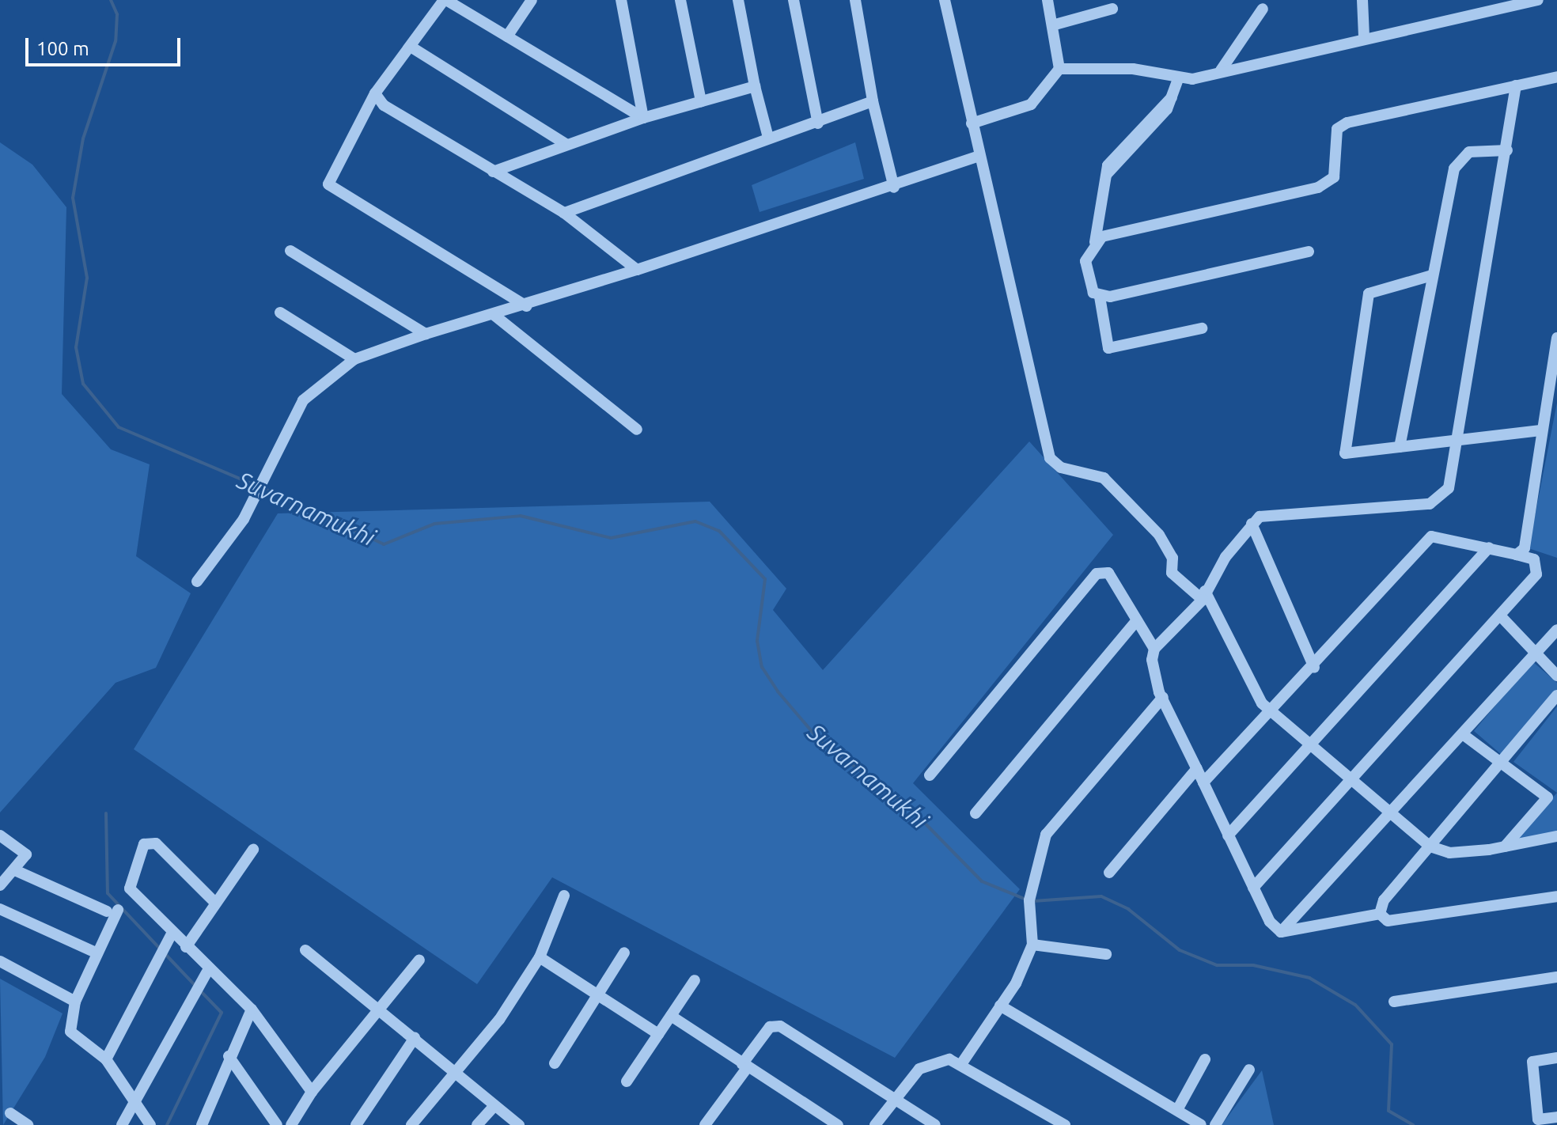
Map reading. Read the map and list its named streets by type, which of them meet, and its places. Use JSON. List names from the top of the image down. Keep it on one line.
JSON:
{"water":["Suvarnamukhi"],"scale_bar":"100 m"}
